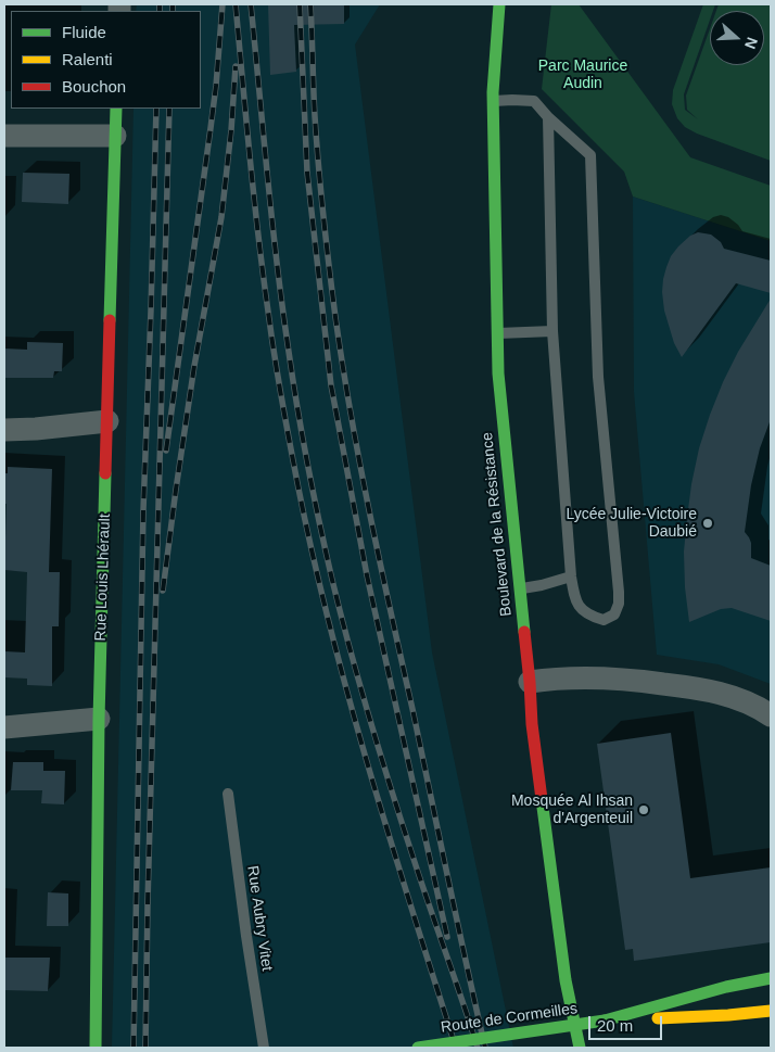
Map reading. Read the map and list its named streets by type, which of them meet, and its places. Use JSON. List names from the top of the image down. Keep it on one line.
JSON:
{"streets":{"main road":["Boulevard de la Résistance","Rue Louis Lhérault","Route de Cormeilles"],"lane":["Rue Aubry Vitet"]},"parks":["Parc Maurice Audin"],"places":["Lycée Julie-Victoire Daubié","Mosquée Al Ihsan d'Argenteuil"],"legend":["Fluide","Ralenti","Bouchon"],"scale_bar":"20 m","north":"right"}
